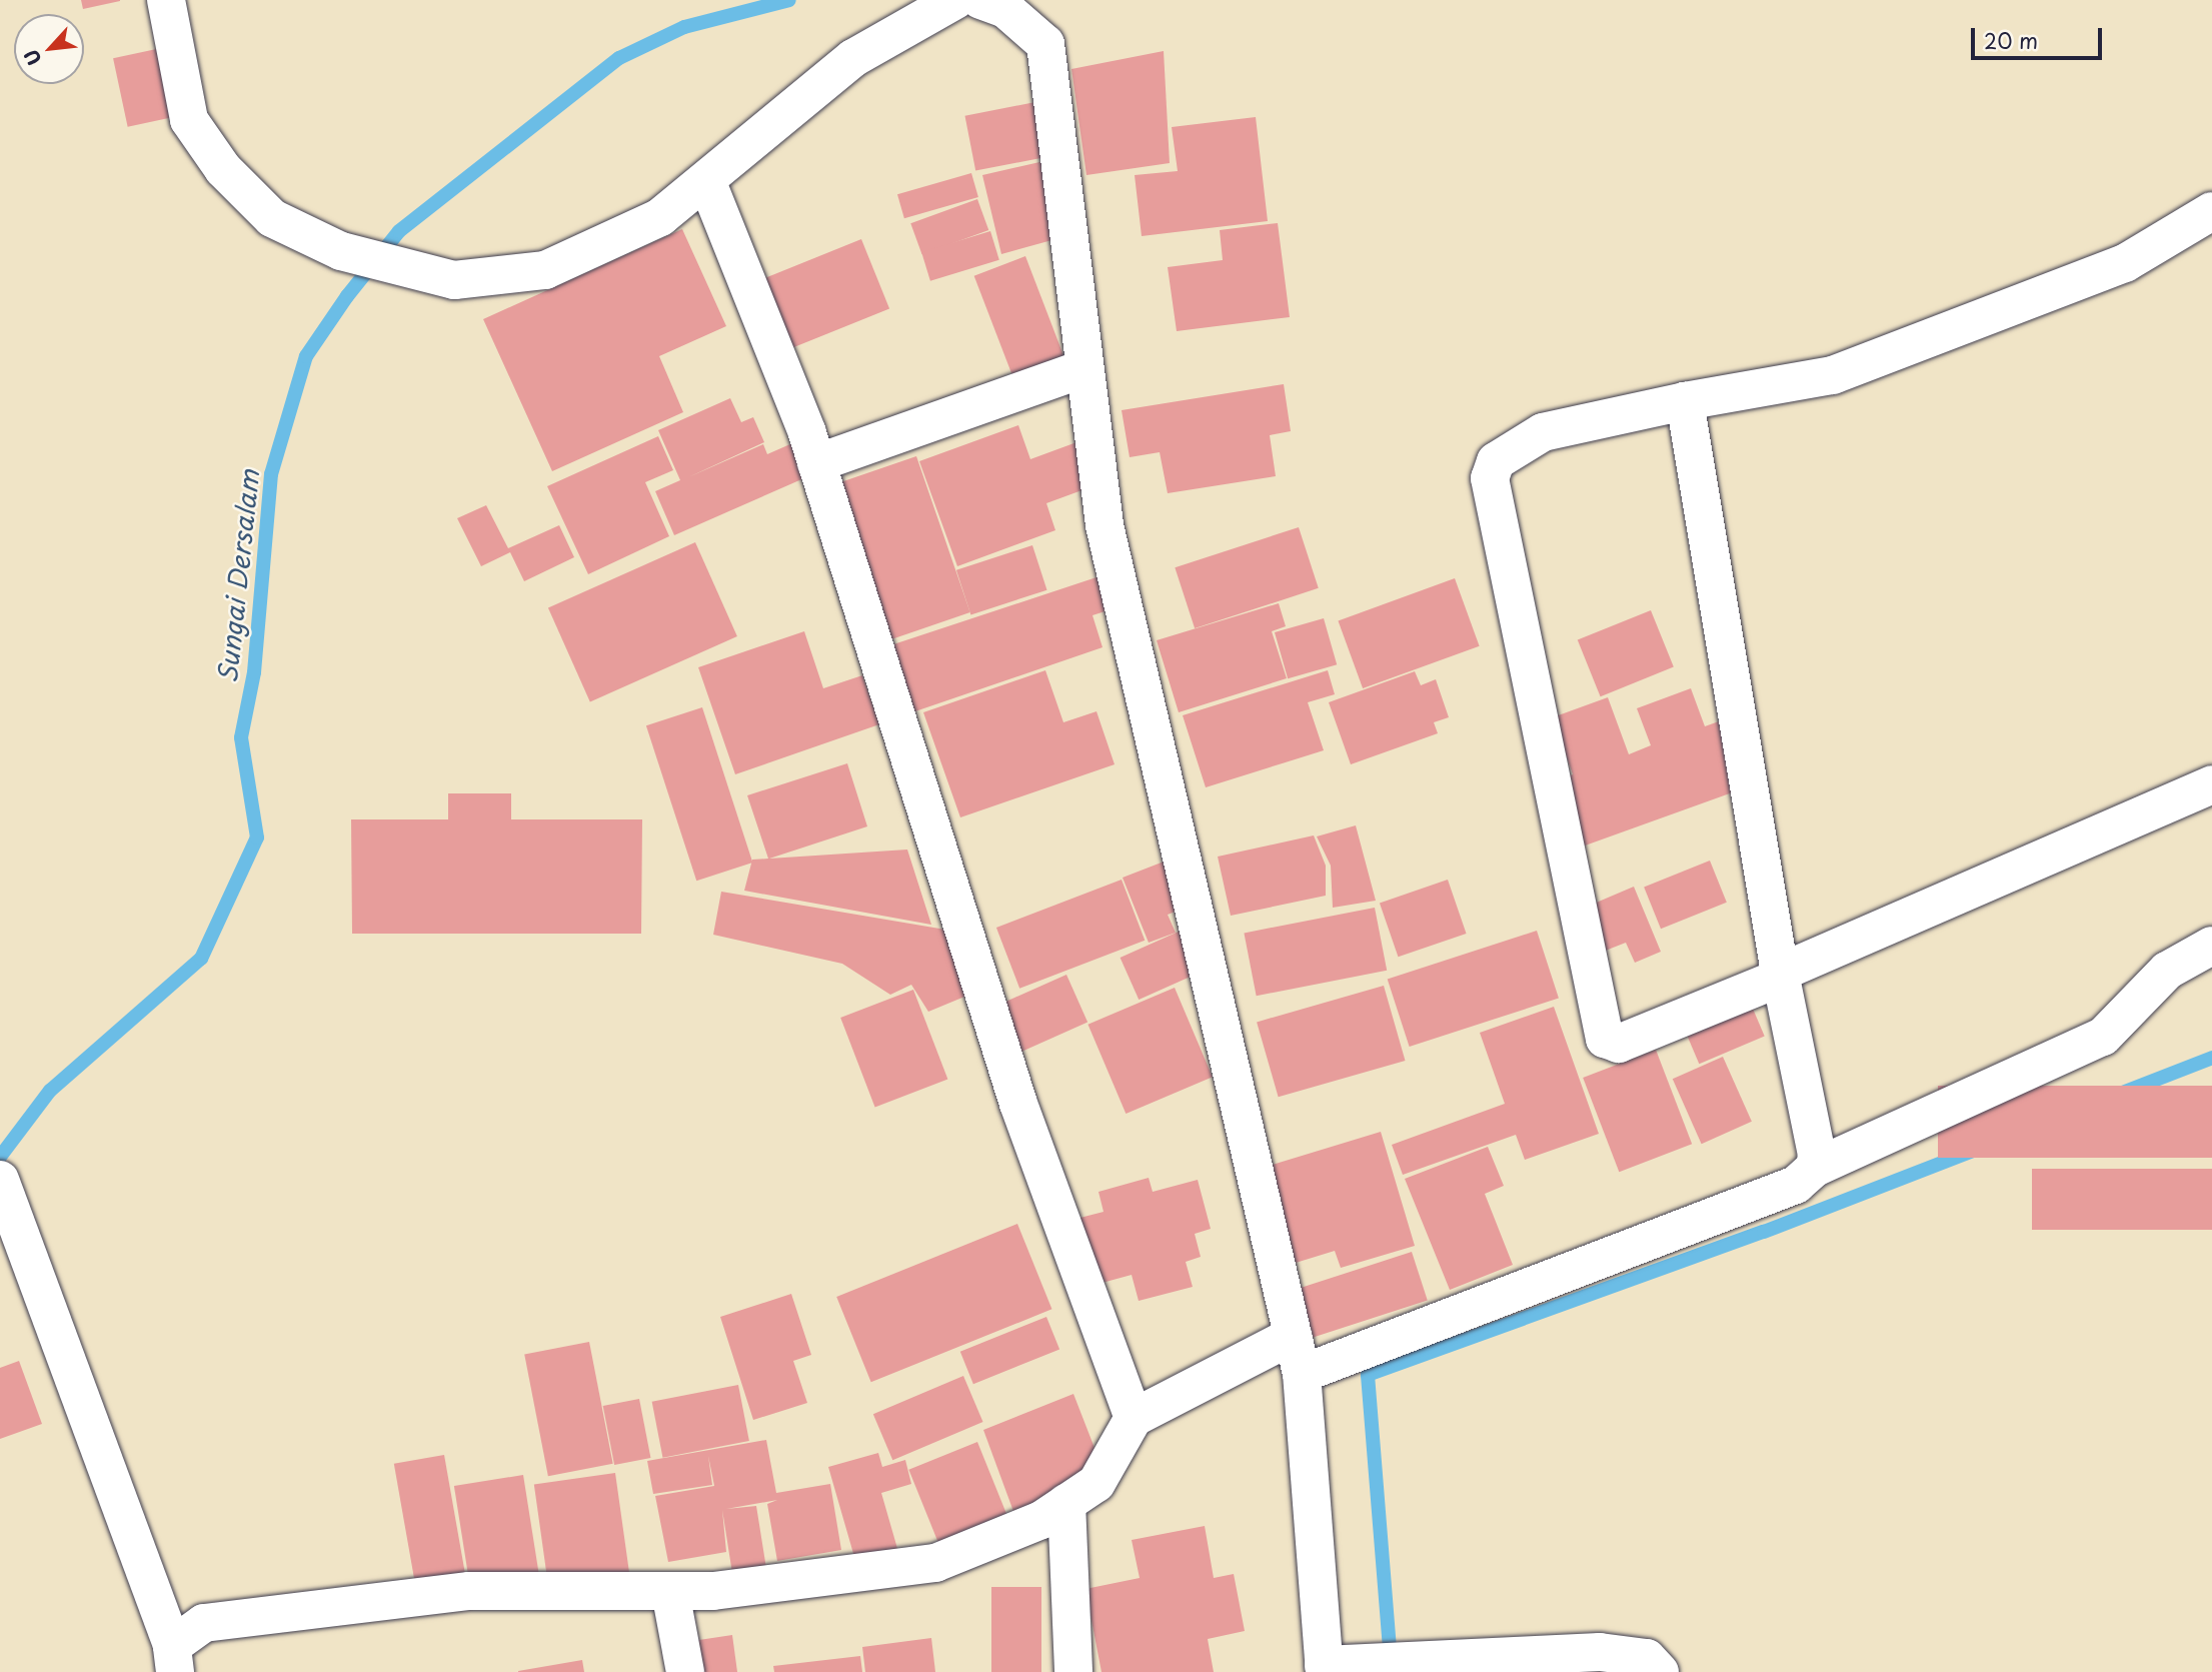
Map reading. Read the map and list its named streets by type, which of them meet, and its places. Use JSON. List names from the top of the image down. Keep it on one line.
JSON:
{"water":["Sungai Dersalam"],"scale_bar":"20 m","north":"bottom left"}
